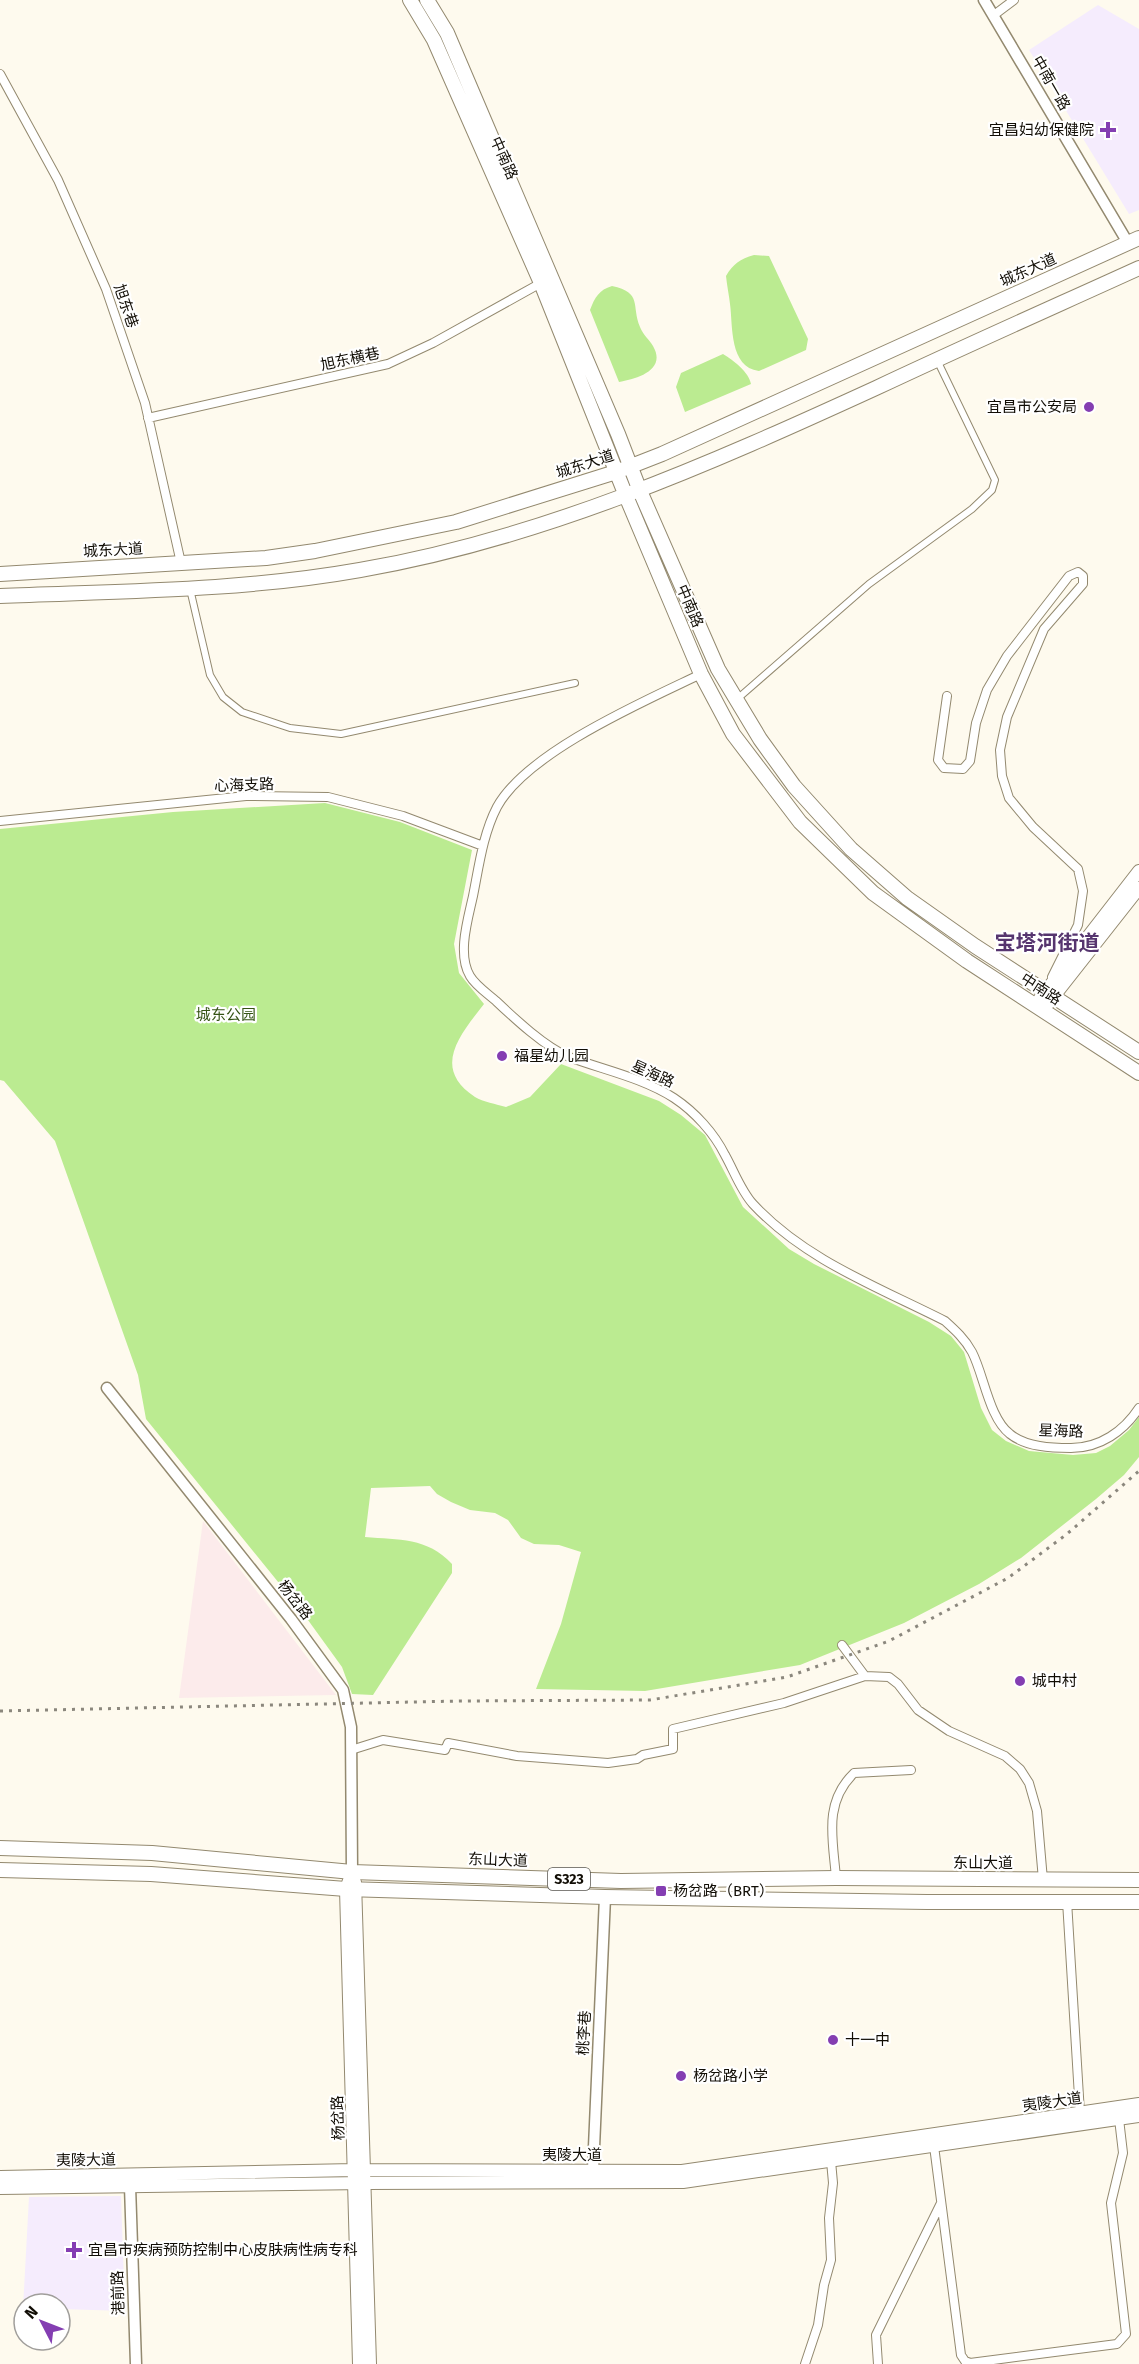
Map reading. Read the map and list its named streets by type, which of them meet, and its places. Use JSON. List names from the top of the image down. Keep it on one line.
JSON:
{"streets":{"main road":["中南路","城东大道","杨岔路","东山大道","S323","夷陵大道"],"street":["中南一路","旭东巷","旭东横巷","心海支路","星海路","桃李巷","港前路"]},"crossings":[["中南一路","城东大道"],["中南路","城东大道"],["中南路","旭东横巷"],["中南路","星海路"],["城东大道","旭东巷"],["旭东巷","旭东横巷"],["心海支路","星海路"],["杨岔路","东山大道"],["杨岔路","夷陵大道"],["桃李巷","夷陵大道"],["夷陵大道","港前路"]],"districts":["宝塔河街道"],"parks":["城东公园"],"places":{"health":["宜昌妇幼保健院","宜昌市疾病预防控制中心皮肤病性病专科"],"other":["宜昌市公安局","福星幼儿园","城中村","十一中","杨岔路小学"],"transit":["杨岔路（BRT）"]},"north":"top left"}
